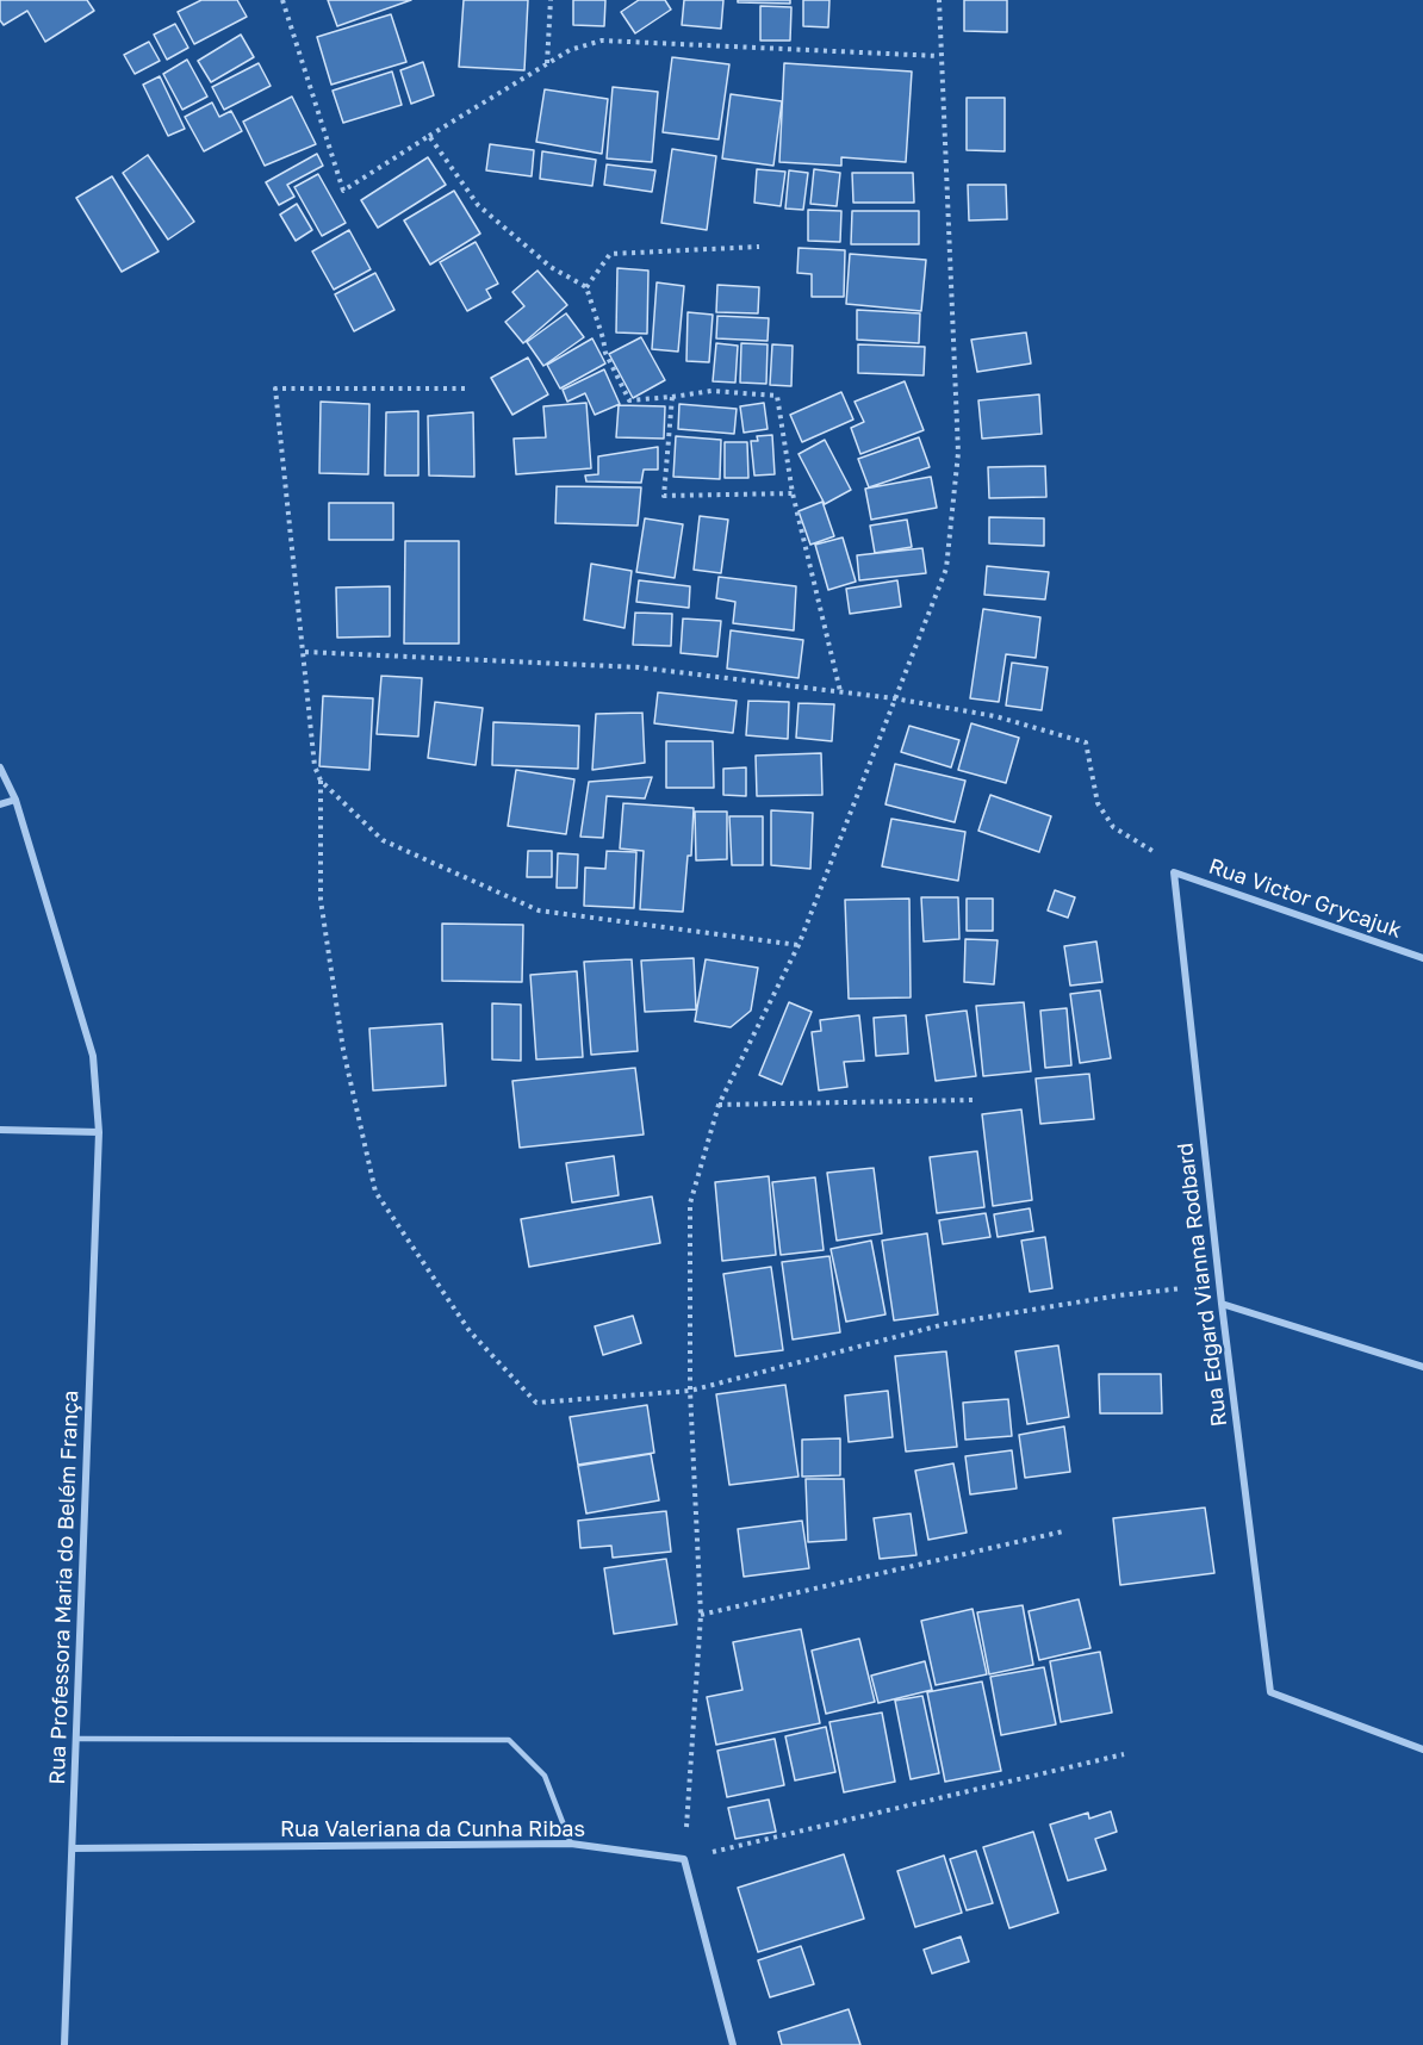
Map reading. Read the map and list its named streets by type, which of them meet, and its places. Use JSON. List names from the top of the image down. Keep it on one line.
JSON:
{"streets":{"street":["Rua Victor Grycajuk","Rua Edgard Vianna Rodbard","Rua Professora Maria do Belém França","Rua Valeriana da Cunha Ribas"]},"crossings":[["Rua Victor Grycajuk","Rua Edgard Vianna Rodbard"],["Rua Professora Maria do Belém França","Rua Valeriana da Cunha Ribas"]]}
